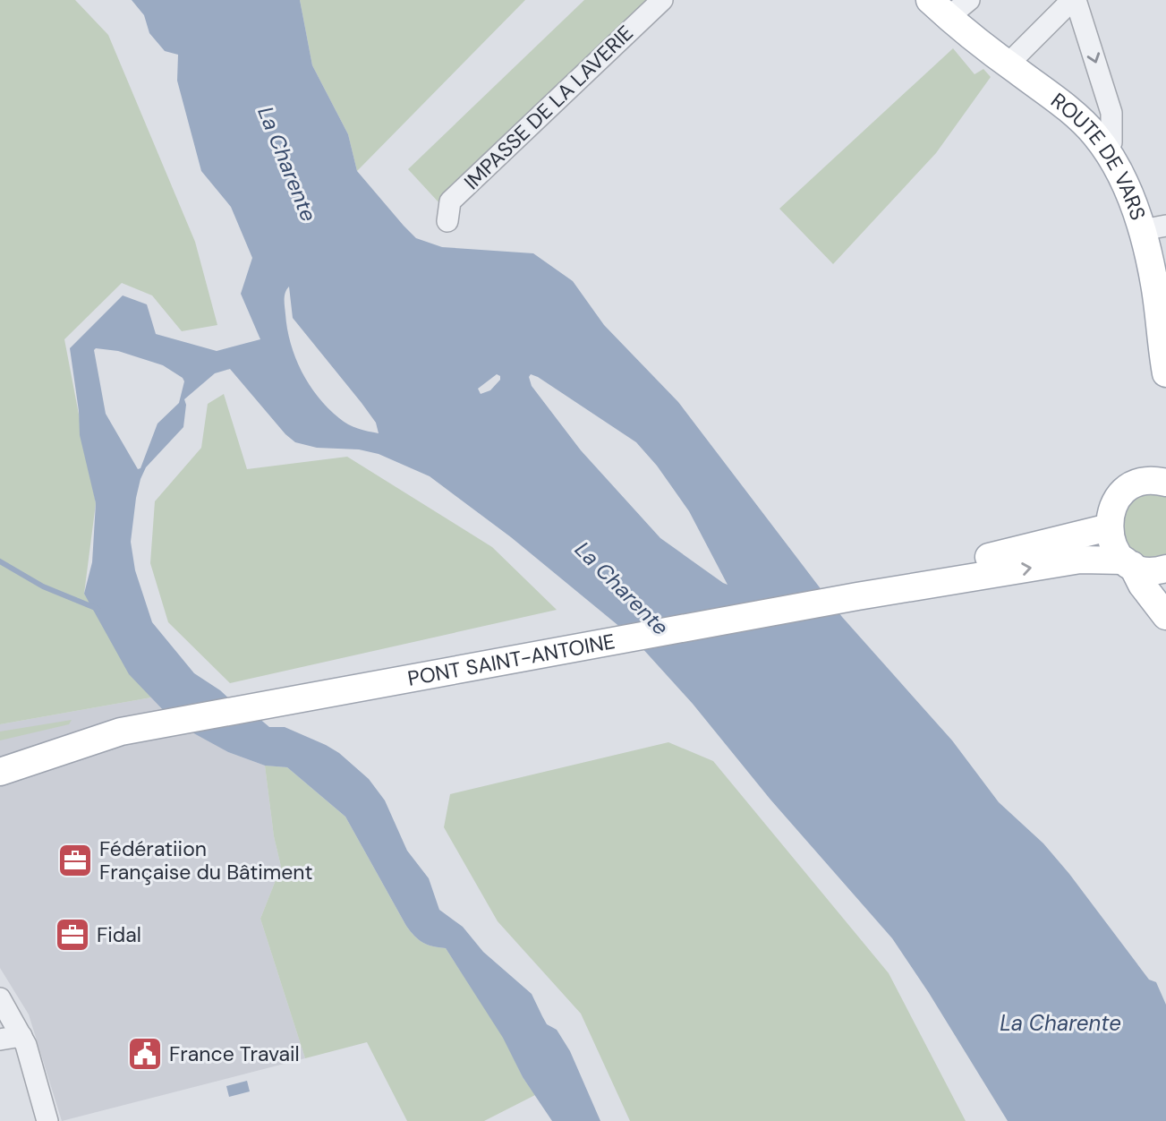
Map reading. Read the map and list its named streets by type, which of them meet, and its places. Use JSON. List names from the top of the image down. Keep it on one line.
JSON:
{"streets":{"main road":["ROUTE DE VARS","PONT SAINT-ANTOINE"],"street":["IMPASSE DE LA LAVERIE"]},"water":["La Charente"],"places":{"office":["Fédératiion Française du Bâtiment","Fidal"],"public building":["France Travail"]}}
